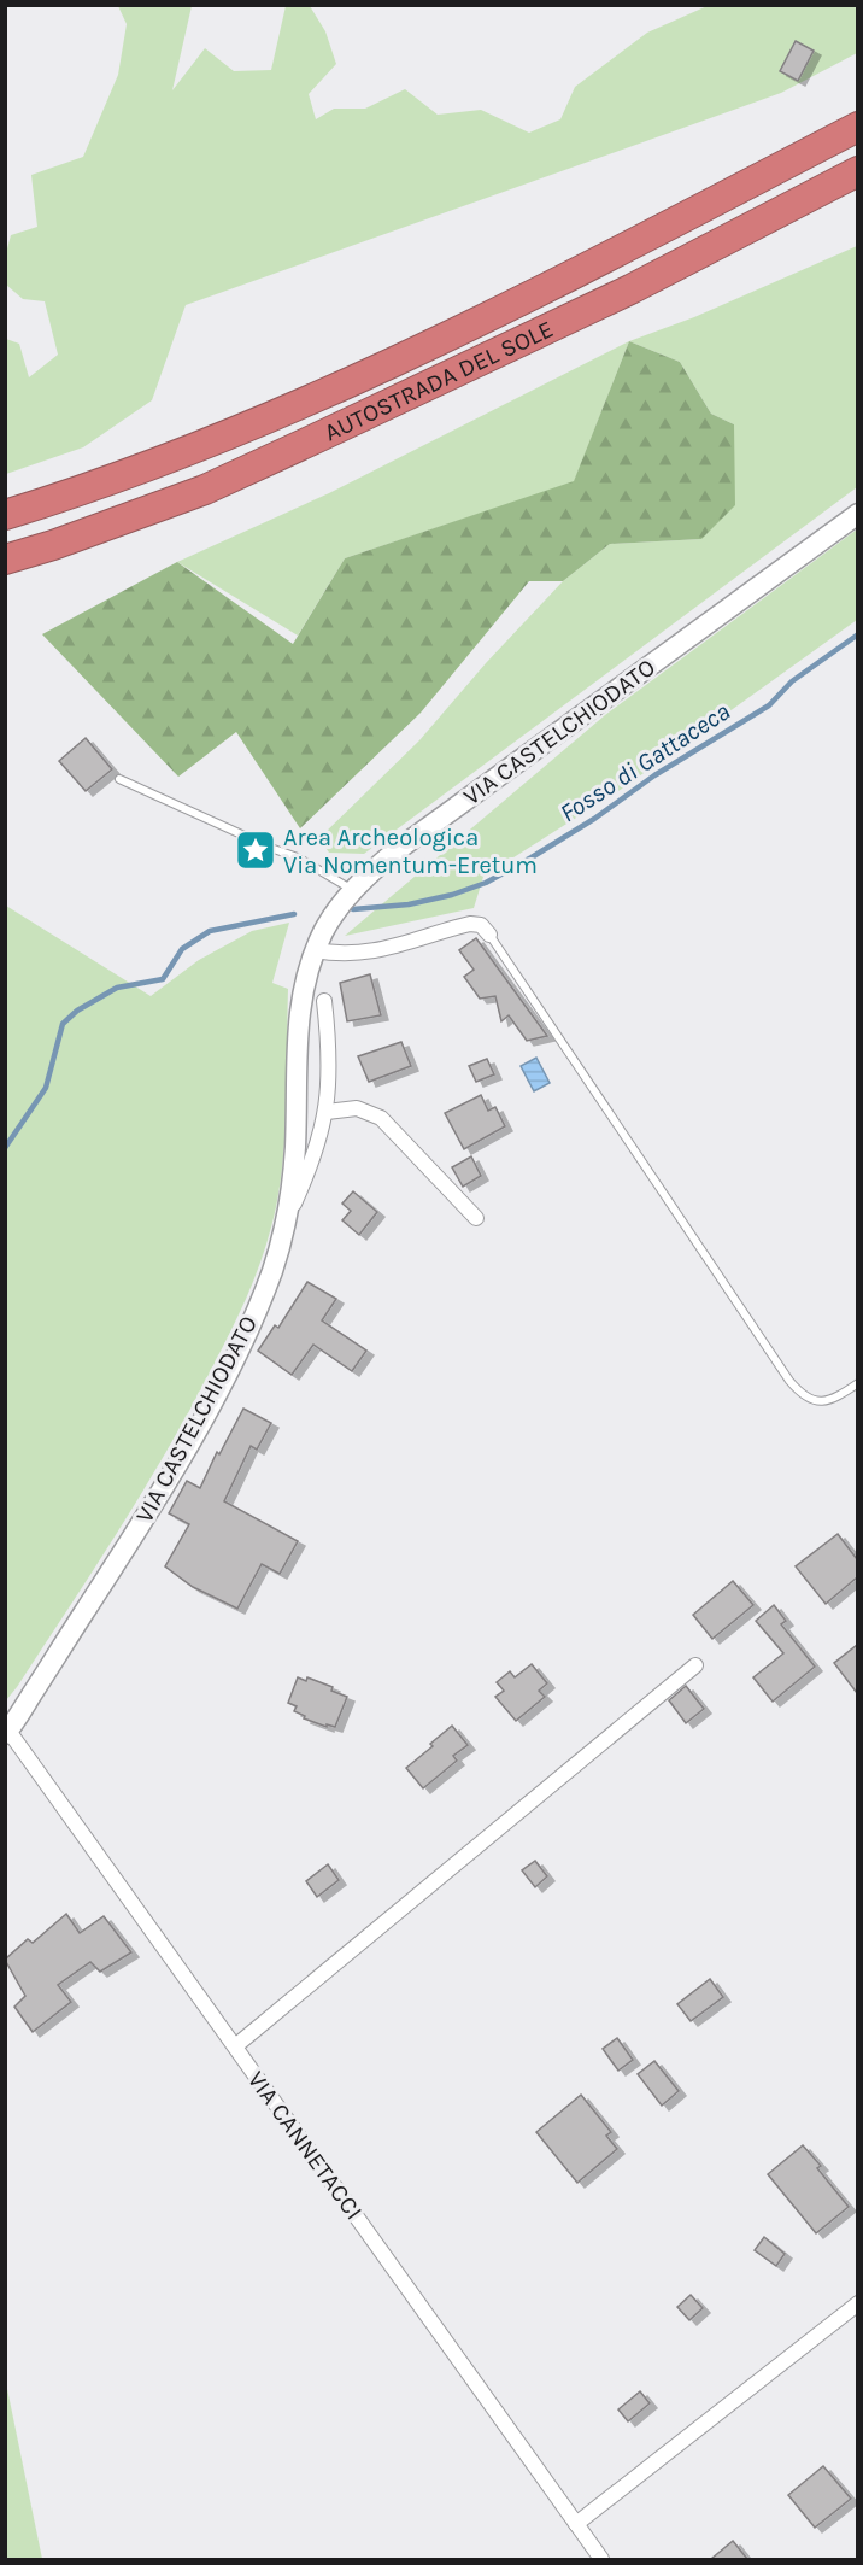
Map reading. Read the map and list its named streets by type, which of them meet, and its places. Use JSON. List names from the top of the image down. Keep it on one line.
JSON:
{"streets":{"highway":["AUTOSTRADA DEL SOLE"],"street":["VIA CASTELCHIODATO","VIA CANNETACCI"]},"crossings":[["VIA CASTELCHIODATO","VIA CANNETACCI"]],"water":["Fosso di Gattaceca"],"places":{"place":["Area Archeologica Via Nomentum-Eretum"]}}
